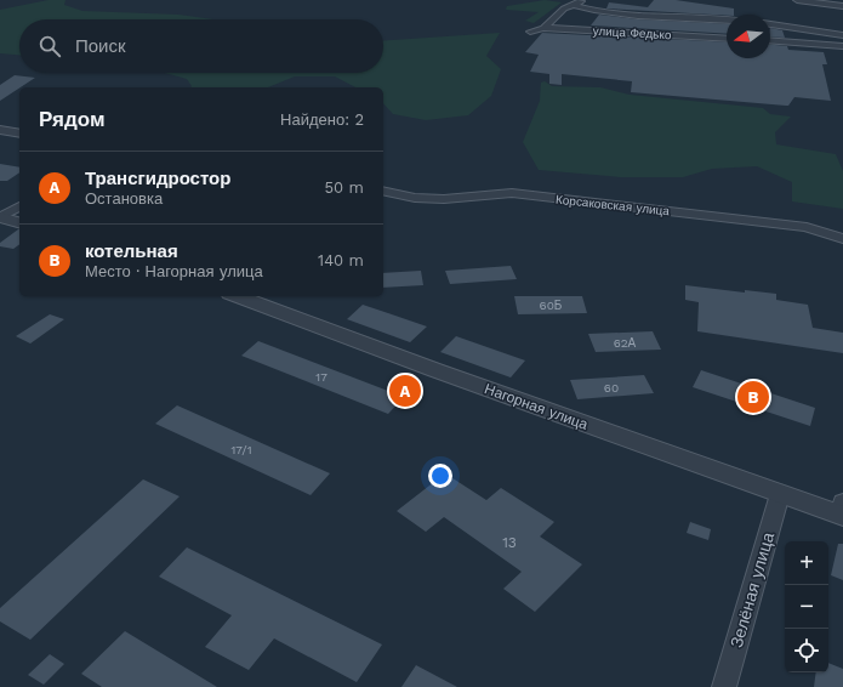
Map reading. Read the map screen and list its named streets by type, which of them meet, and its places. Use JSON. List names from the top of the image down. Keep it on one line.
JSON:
{"streets":{"street":["улица Федько","Корсаковская улица","Нагорная улица","Зелёная улица"]},"crossings":[["Нагорная улица","Зелёная улица"]],"house_numbers":["60Б","62А","17","60","17/1","13"],"north":"left","page":{"search":"Поиск","heading":["Рядом","Найдено: 2"],"list":[{"mark":"A","name":"Трансгидростор","note":"Остановка","value":"50 m"},{"mark":"B","name":"котельная","note":"Место · Нагорная улица","value":"140 m"}],"pins":["A","B"],"map_buttons":["+","−"]}}
